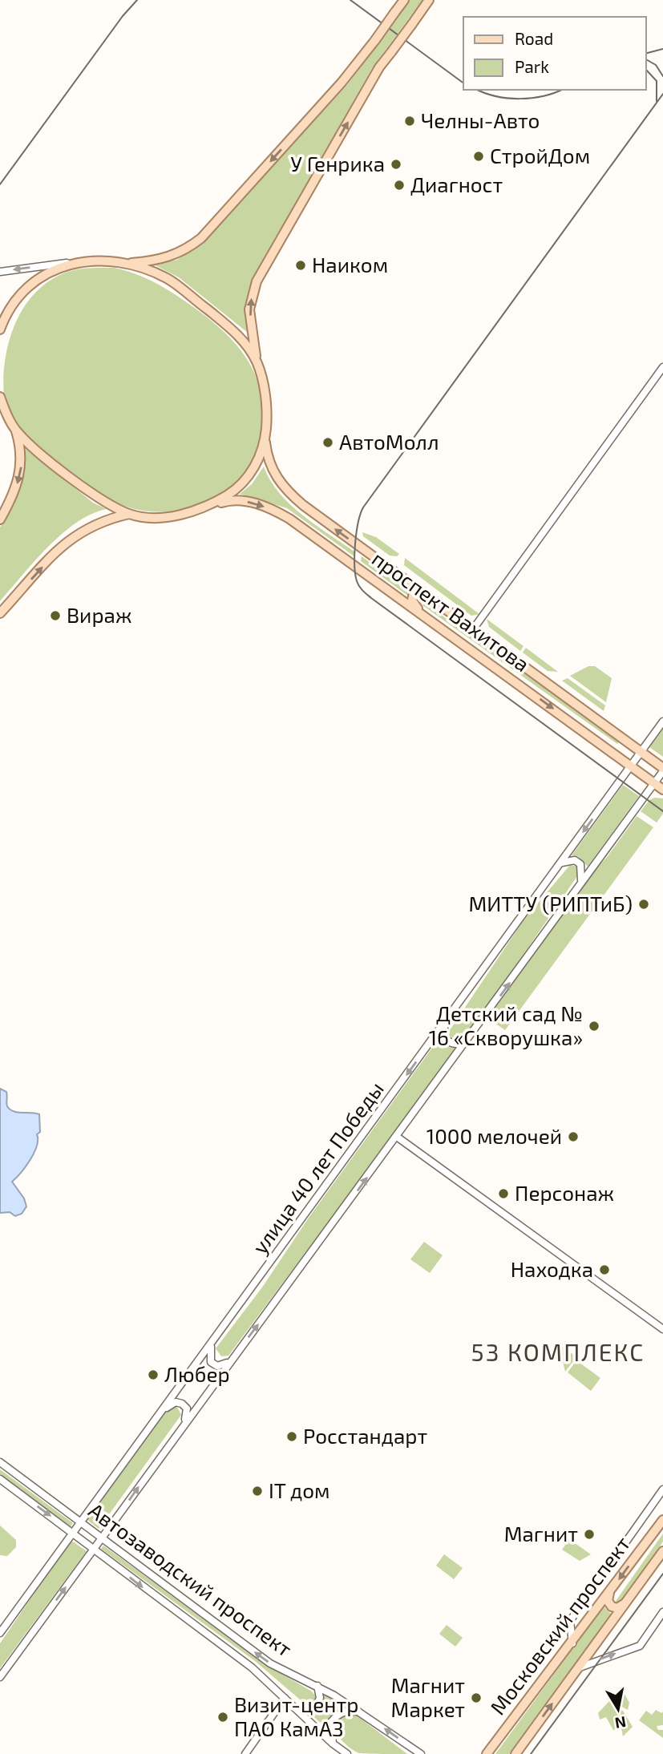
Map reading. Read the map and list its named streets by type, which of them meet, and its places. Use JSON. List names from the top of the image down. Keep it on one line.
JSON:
{"streets":{"main road":["проспект Вахитова","Московский проспект"],"street":["улица 40 лет Победы","Автозаводский проспект"]},"crossings":[["проспект Вахитова","улица 40 лет Победы"],["улица 40 лет Победы","Автозаводский проспект"]],"districts":["53 КОМПЛЕКС"],"places":["Челны-Авто","СтройДом","У Генрика","Диагност","Наиком","АвтоМолл","Вираж","МИТТУ (РИПТиБ)","Детский сад № 16 «Скворушка»","1000 мелочей","Персонаж","Находка","Любер","Росстандарт","IT дом","Магнит","Магнит Маркет","Визит-центр ПАО КамАЗ"],"legend":["Road","Park"],"north":"bottom"}
